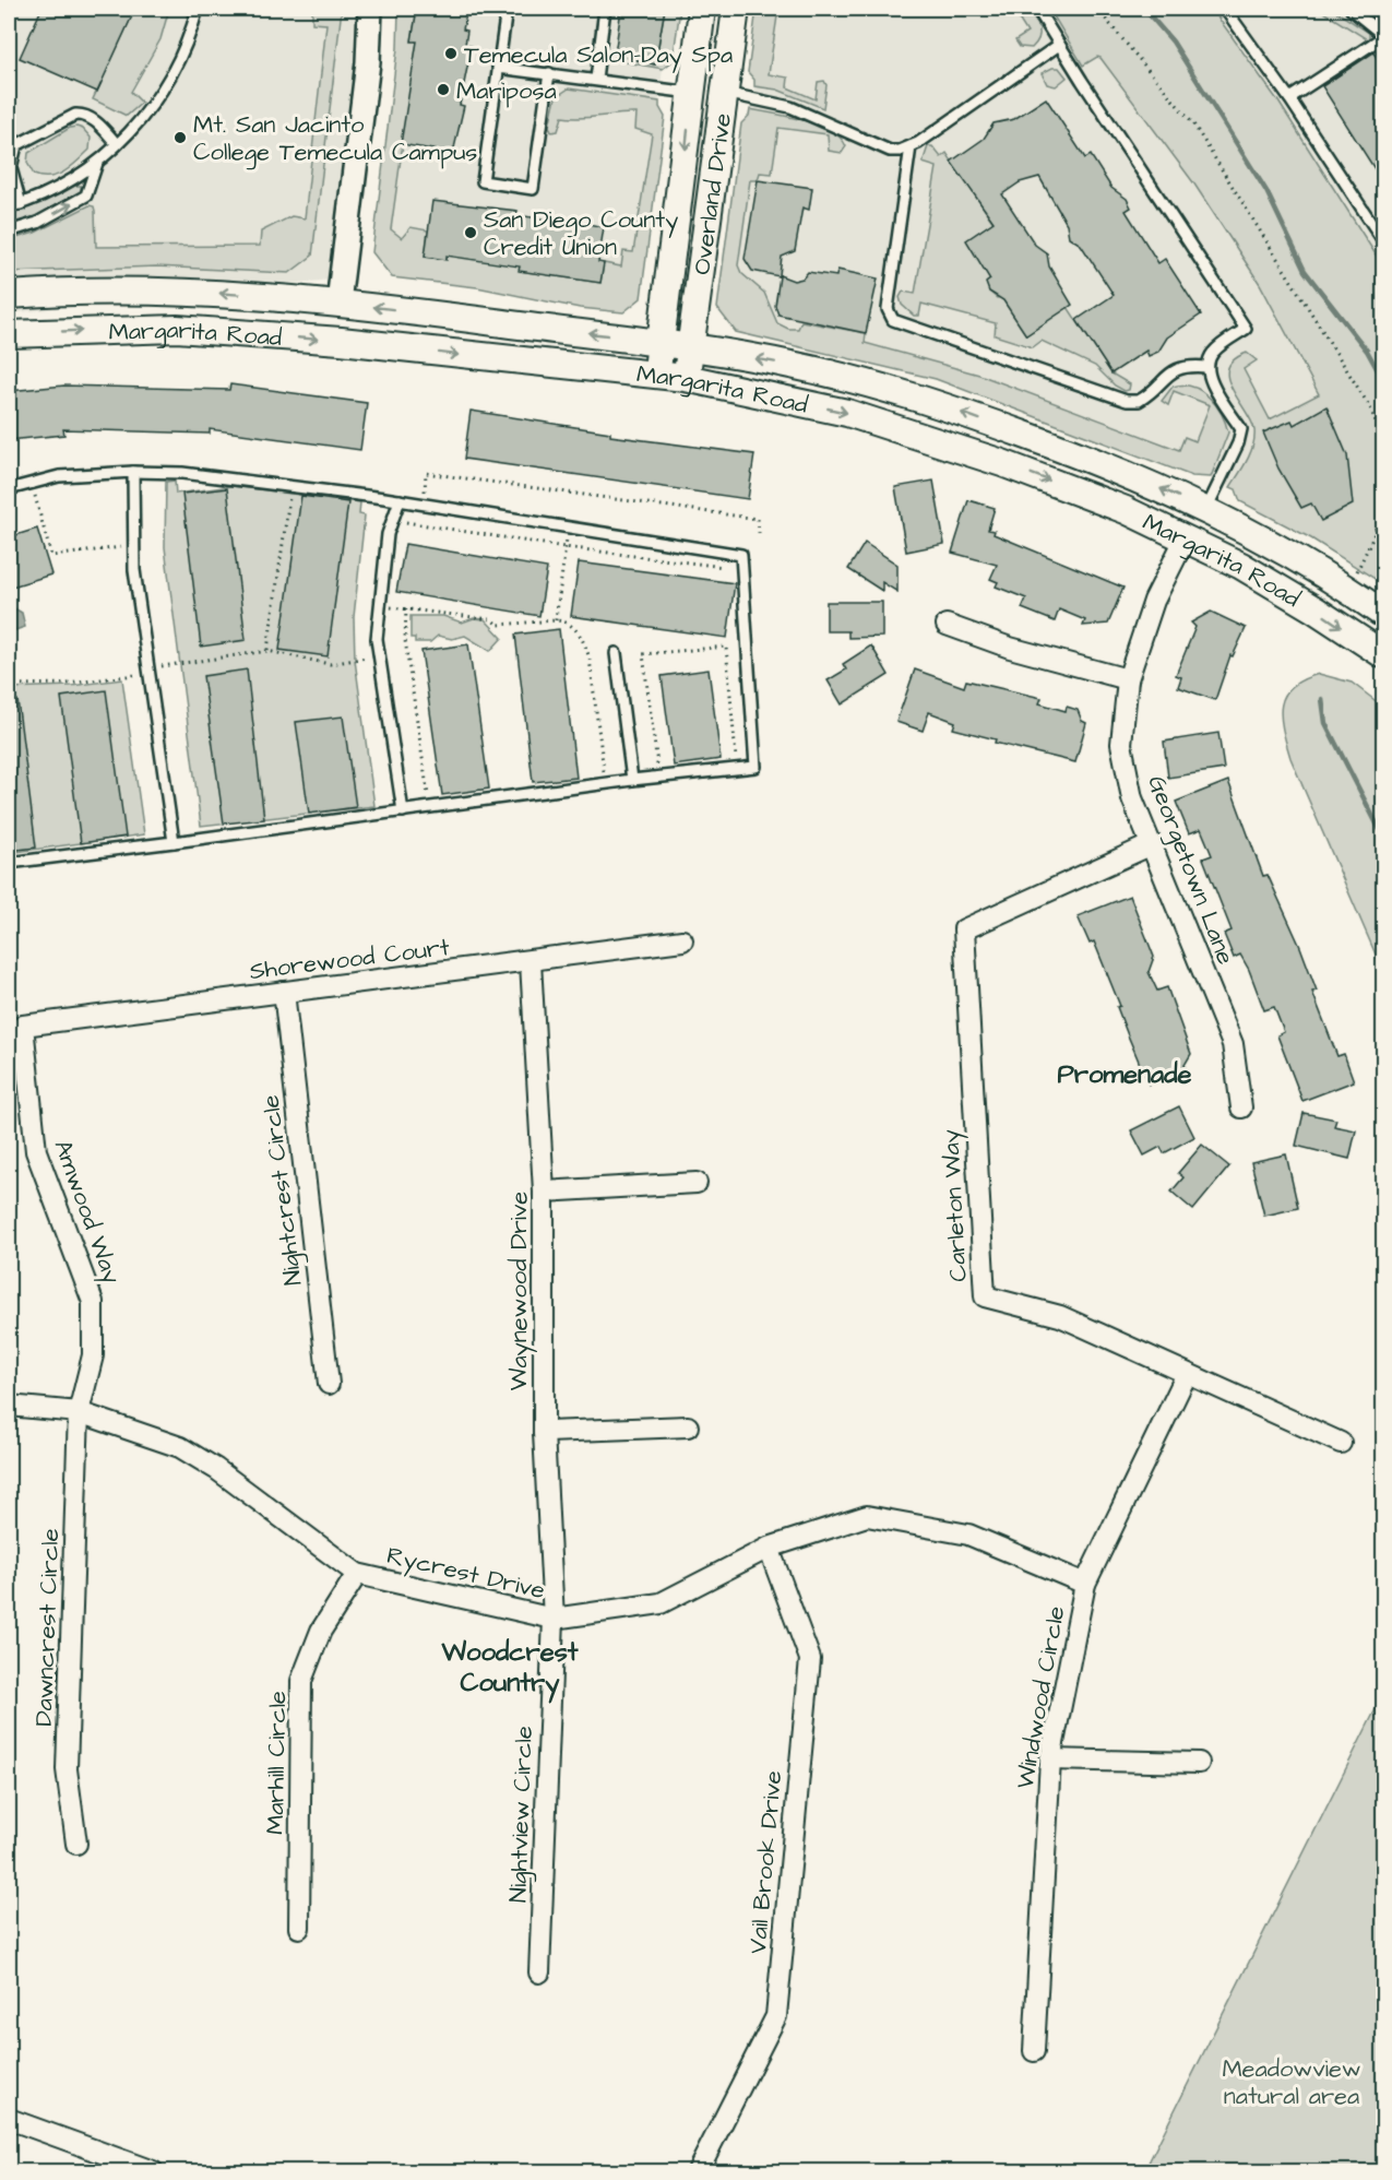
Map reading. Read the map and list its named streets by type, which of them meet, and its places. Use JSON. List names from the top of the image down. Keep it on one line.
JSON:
{"streets":{"main road":["Overland Drive","Margarita Road"],"street":["Georgetown Lane","Shorewood Court","Nightcrest Circle","Carleton Way","Amwood Way","Waynewood Drive","Rycrest Drive","Dawncrest Circle","Windwood Circle","Marhill Circle","Nightview Circle","Vail Brook Drive"]},"crossings":[["Overland Drive","Margarita Road"],["Margarita Road","Georgetown Lane"],["Georgetown Lane","Carleton Way"],["Shorewood Court","Nightcrest Circle"],["Shorewood Court","Amwood Way"],["Shorewood Court","Waynewood Drive"],["Carleton Way","Windwood Circle"],["Amwood Way","Rycrest Drive"],["Amwood Way","Dawncrest Circle"],["Waynewood Drive","Rycrest Drive"],["Waynewood Drive","Nightview Circle"],["Rycrest Drive","Dawncrest Circle"],["Rycrest Drive","Windwood Circle"],["Rycrest Drive","Marhill Circle"],["Rycrest Drive","Nightview Circle"],["Rycrest Drive","Vail Brook Drive"]],"districts":["Promenade","Woodcrest Country"],"parks":["Meadowview natural area"],"places":["Temecula Salon-Day Spa","Mariposa","Mt. San Jacinto College Temecula Campus","San Diego County Credit Union"]}
